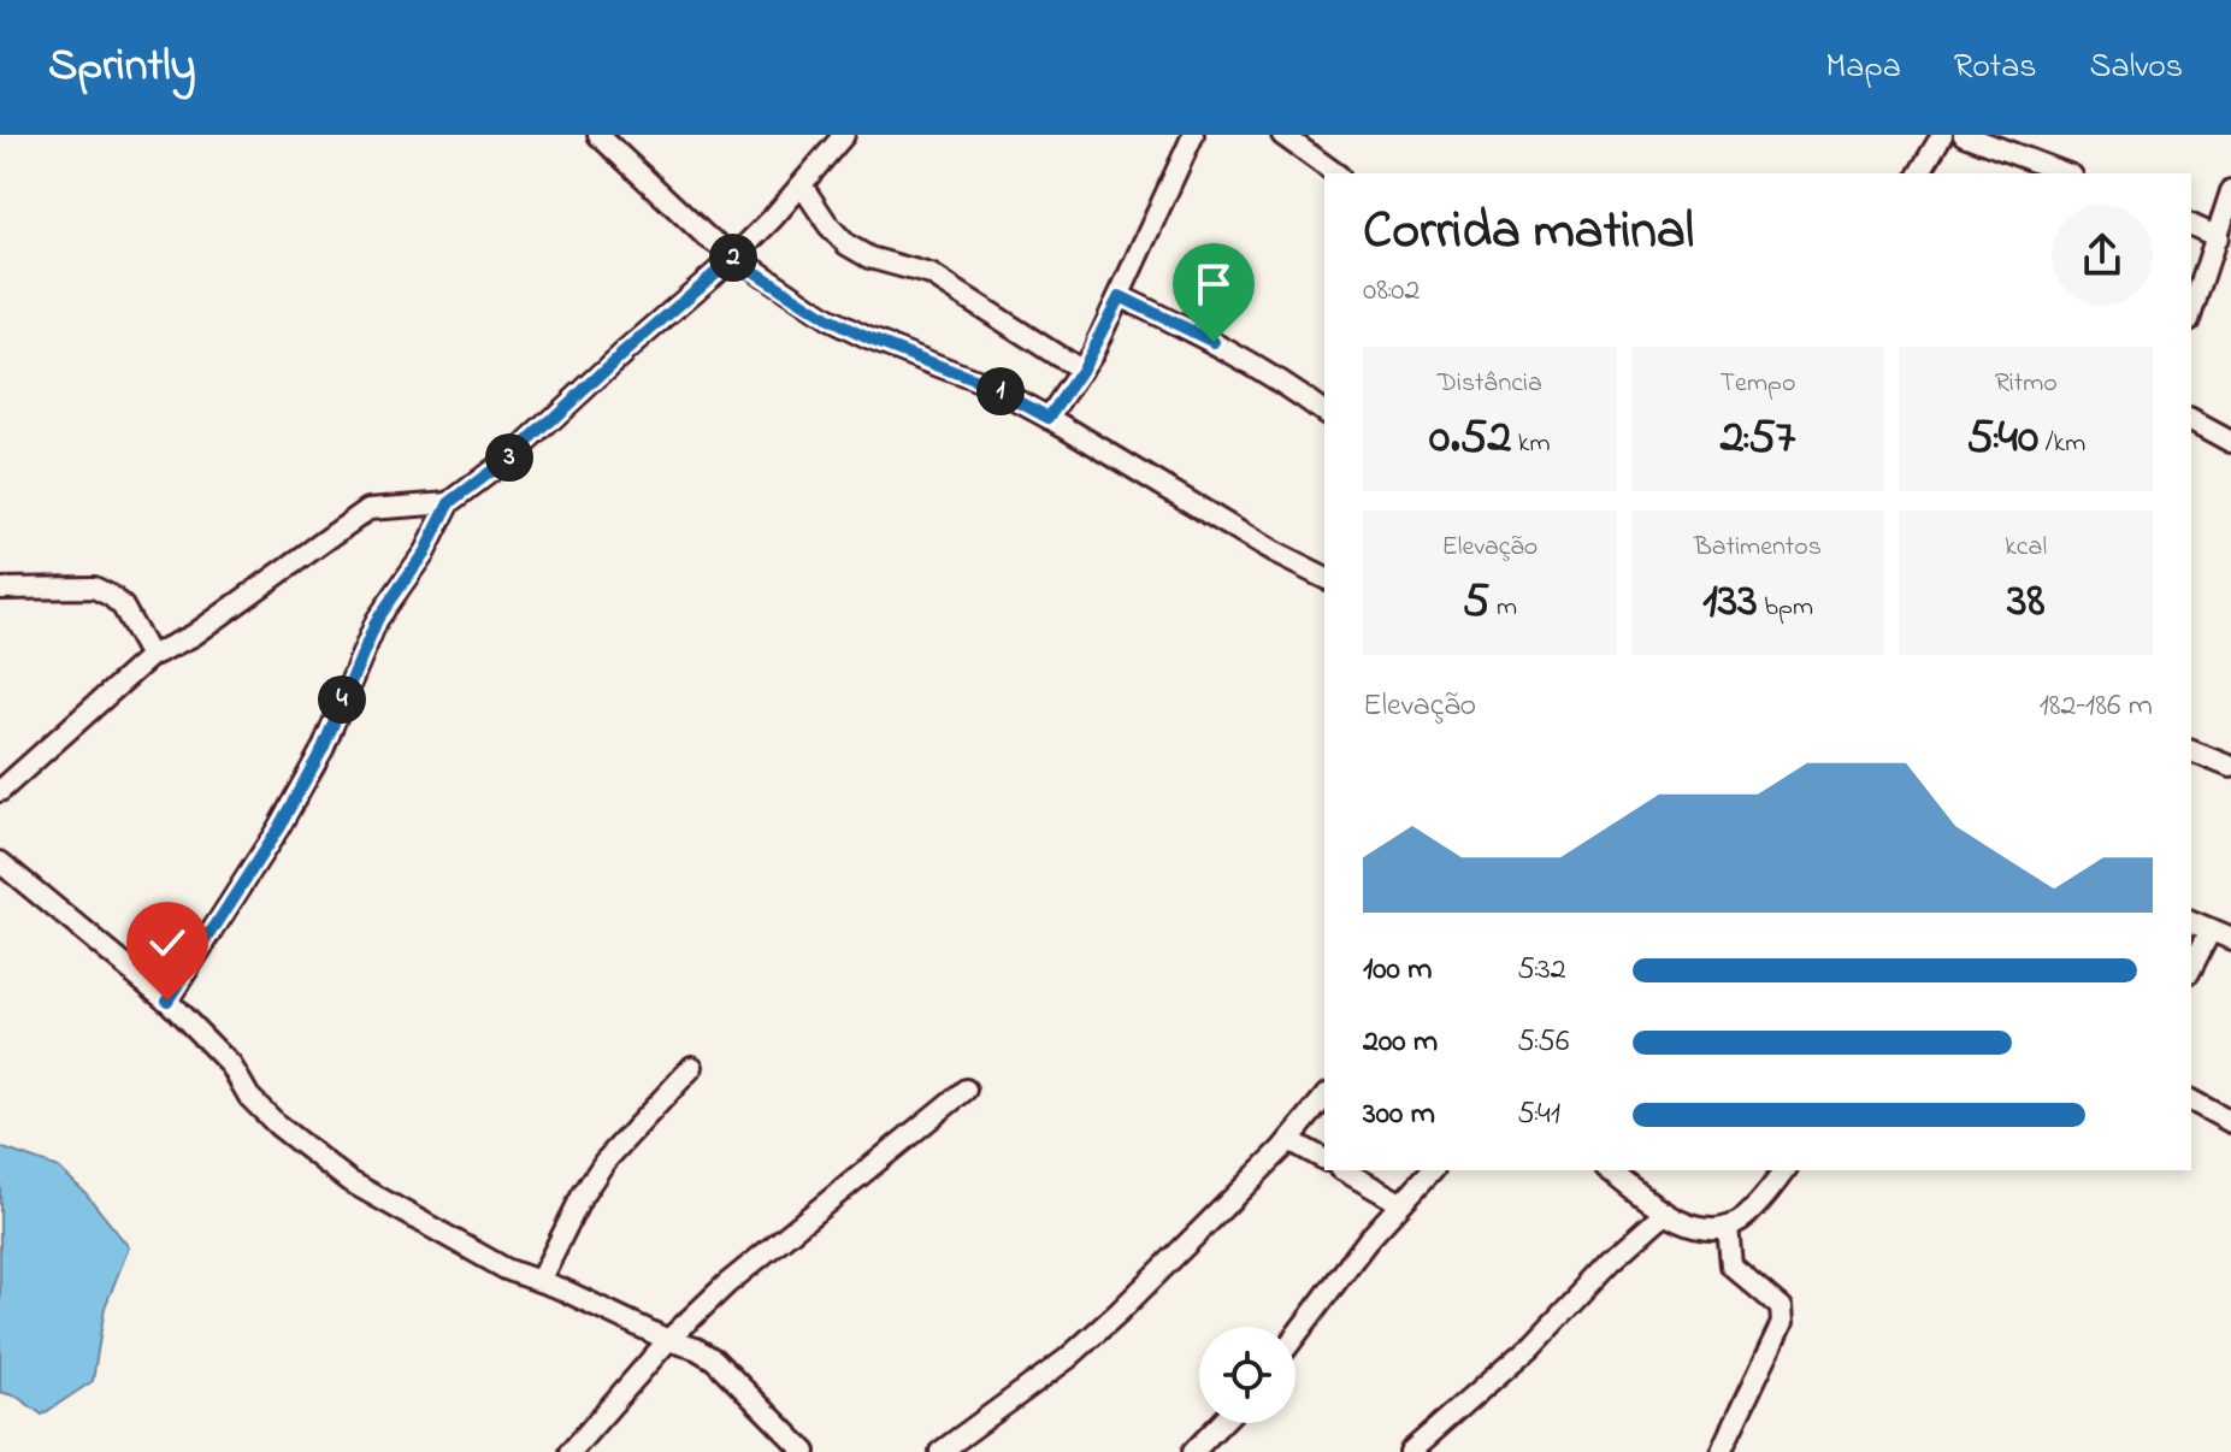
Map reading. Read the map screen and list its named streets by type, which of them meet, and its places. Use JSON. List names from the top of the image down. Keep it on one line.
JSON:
{"page":{"header":"Sprintly","nav":["Mapa","Rotas","Salvos"],"heading":["Corrida matinal","08:02"],"pins":["2","1","3","4"],"stats":[["Distância","0.52 km"],["Tempo","2:57"],["Ritmo","5:40 /km"],["Elevação","5 m"],["Batimentos","133 bpm"],["kcal","38"]],"chart":["Elevação","182–186 m"],"list":[{"name":"100 m","note":"5:32"},{"name":"200 m","note":"5:56"},{"name":"300 m","note":"5:41"}]}}
